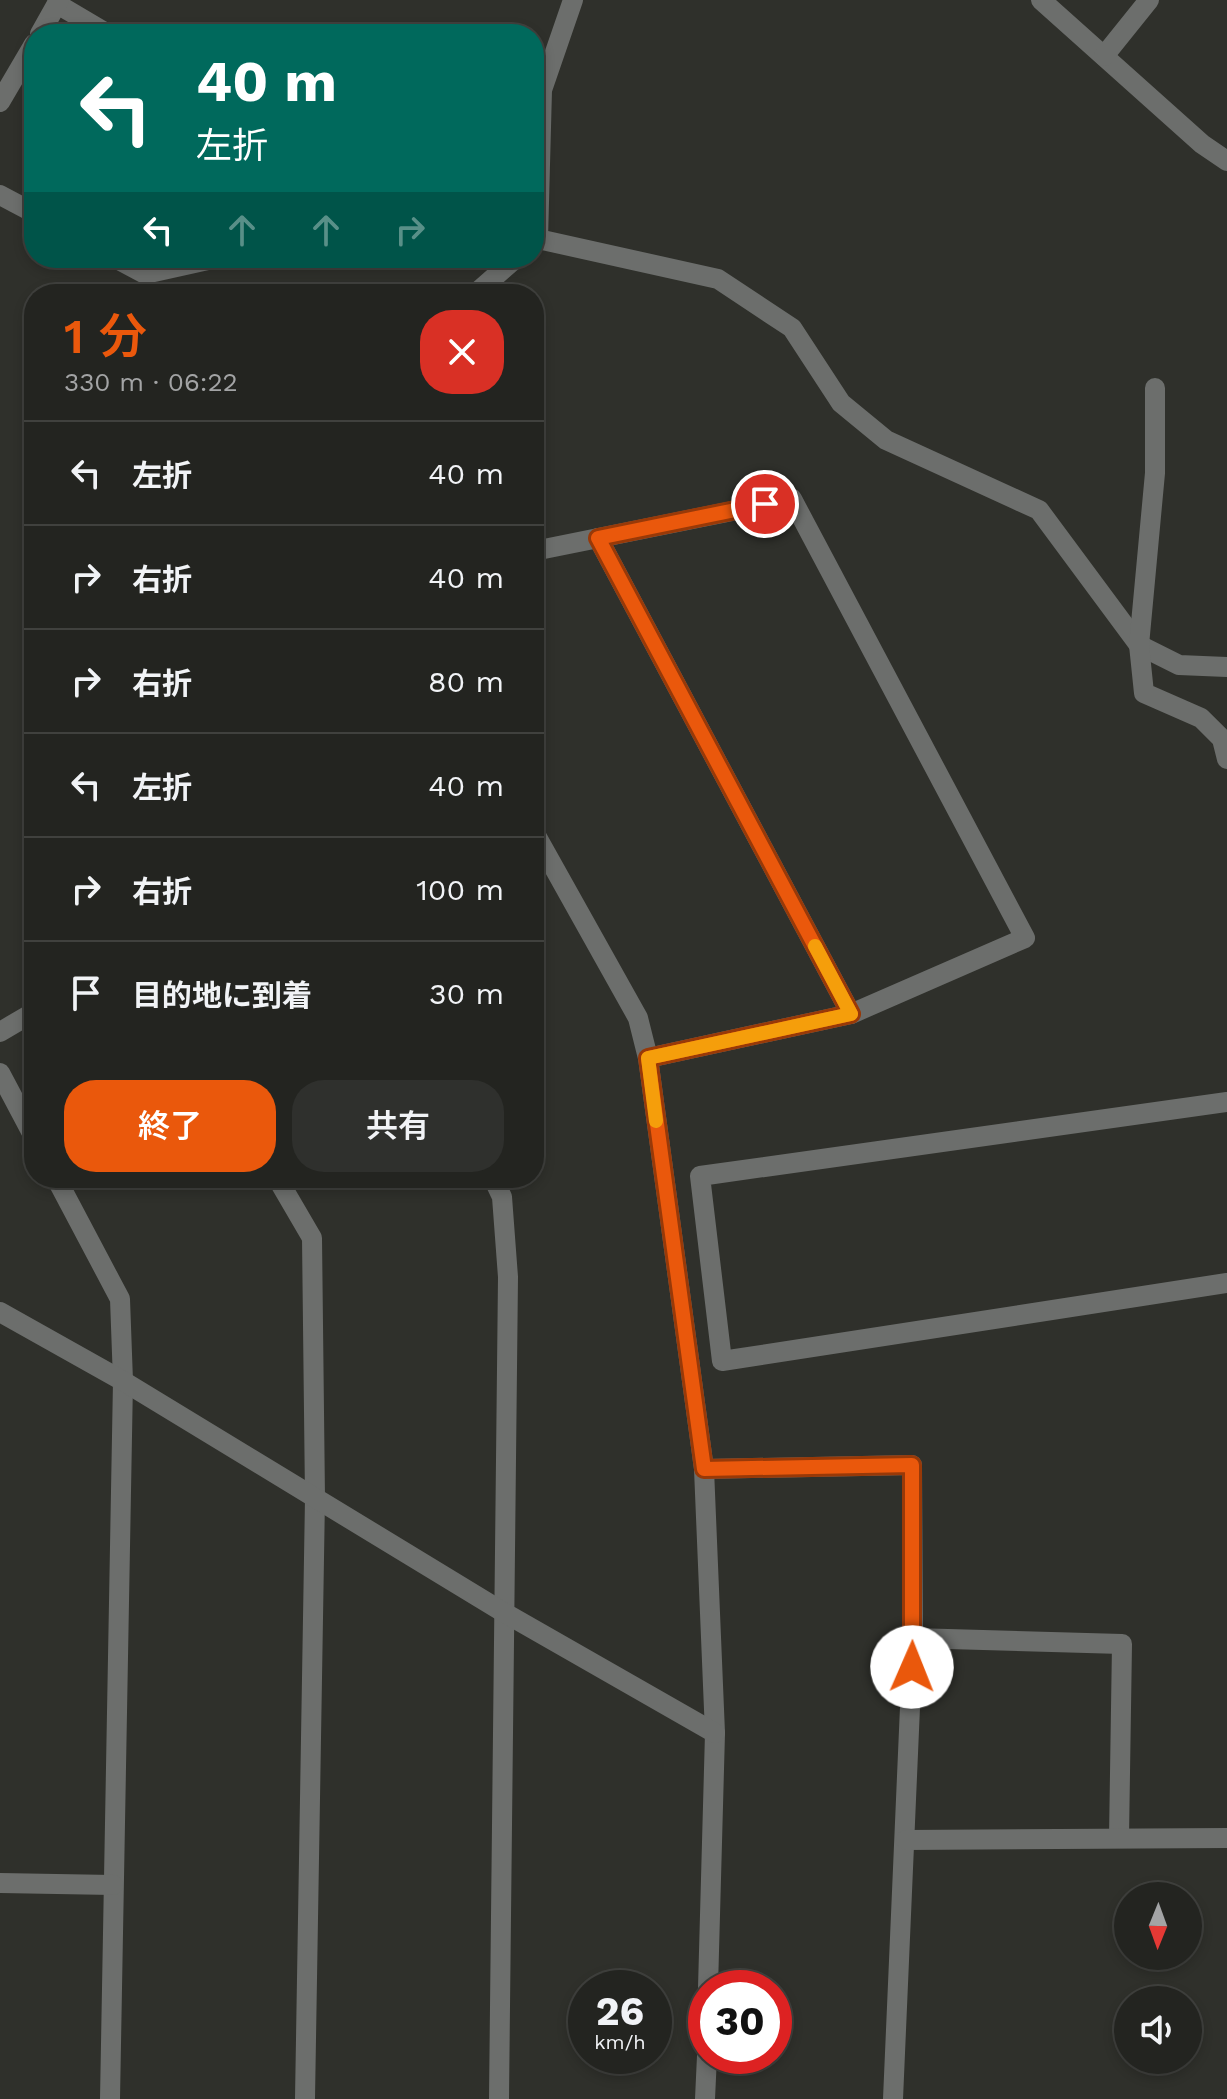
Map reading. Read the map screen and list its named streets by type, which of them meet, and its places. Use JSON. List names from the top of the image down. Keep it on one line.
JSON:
{"north":"bottom","page":{"turn":["40 m","左折"],"heading":["1 分","330 m · 06:22"],"list":[{"name":"左折","value":"40 m"},{"name":"右折","value":"40 m"},{"name":"右折","value":"80 m"},{"name":"左折","value":"40 m"},{"name":"右折","value":"100 m"},{"name":"目的地に到着","value":"30 m"}],"buttons":["終了","共有"],"speed":"26 km/h","limit":"30"}}
